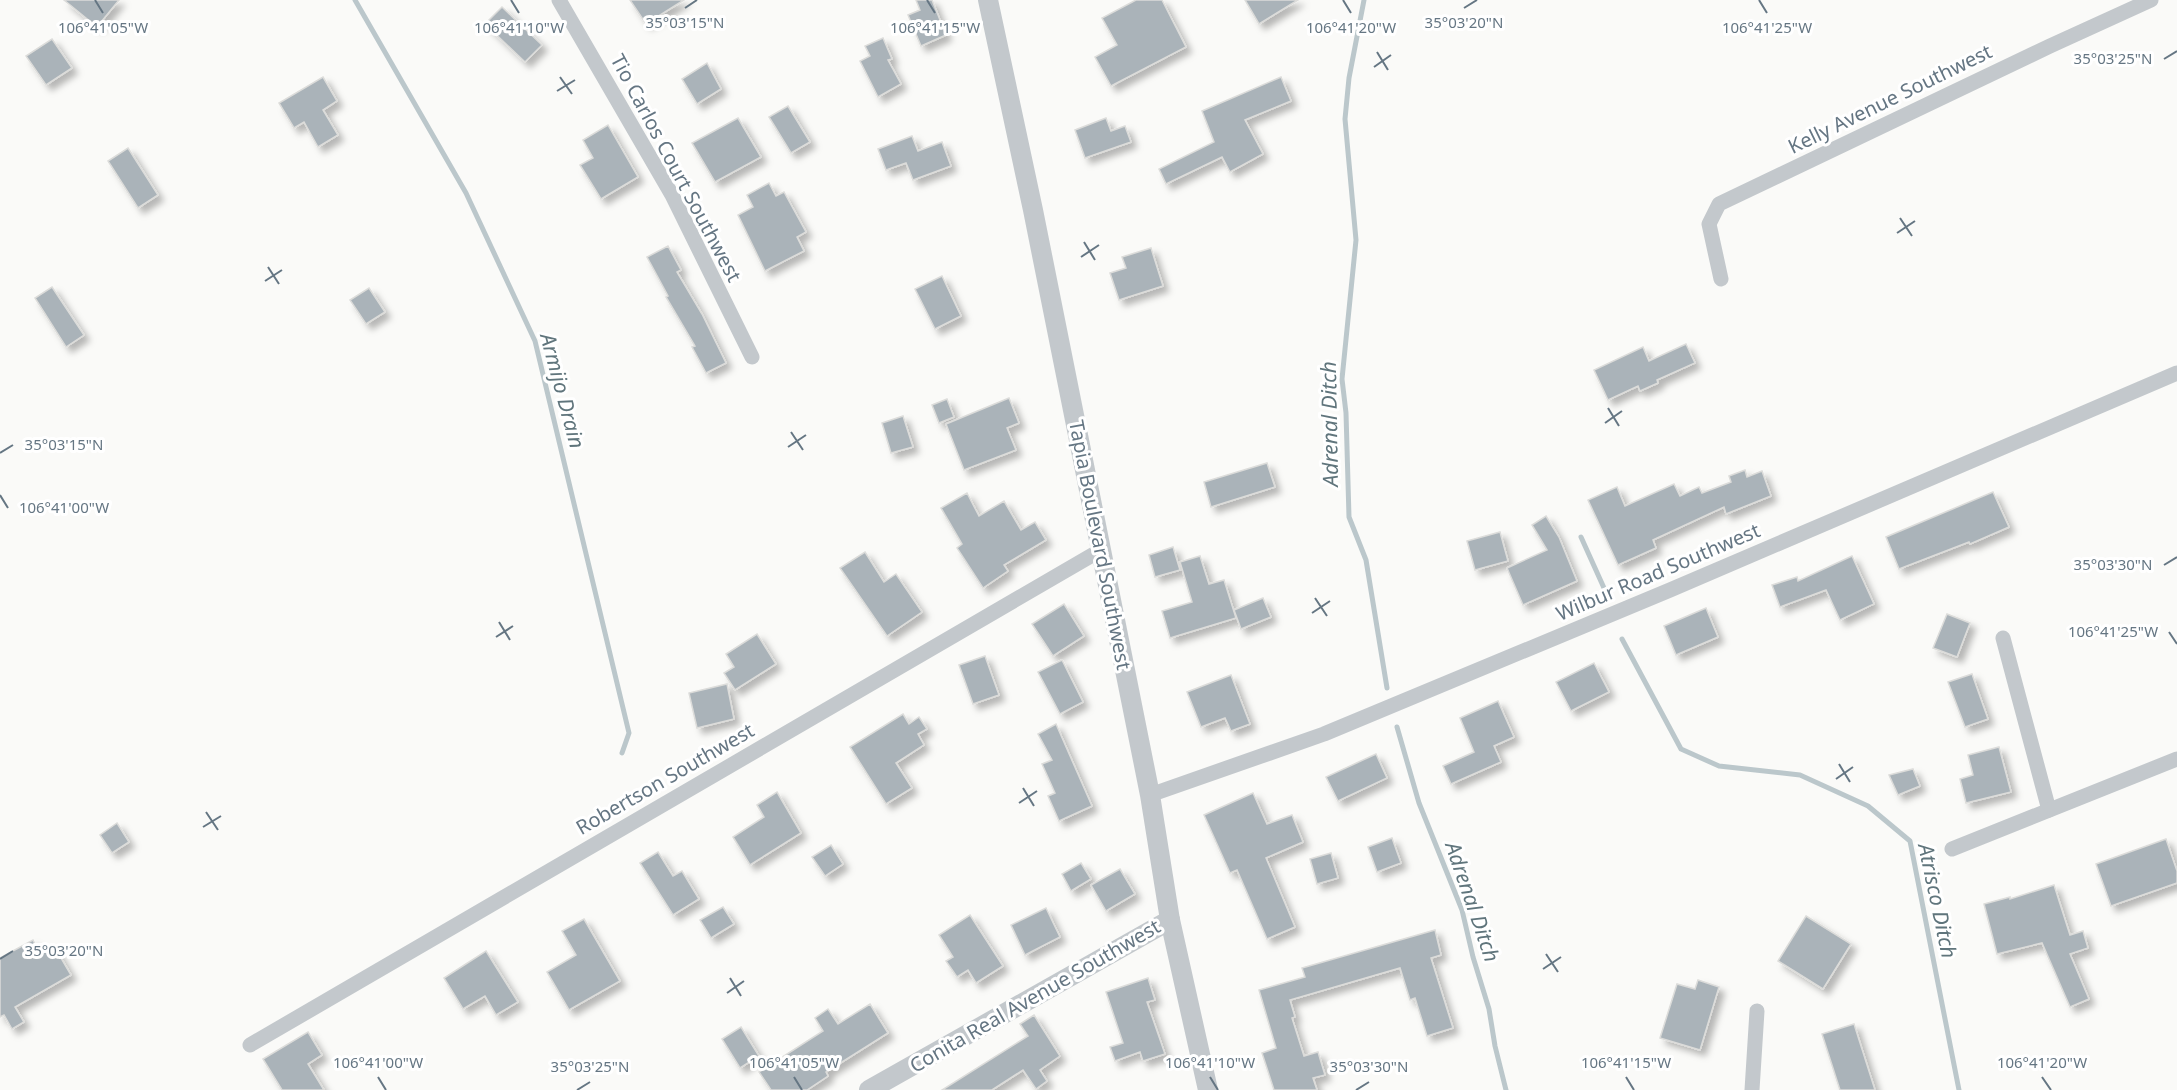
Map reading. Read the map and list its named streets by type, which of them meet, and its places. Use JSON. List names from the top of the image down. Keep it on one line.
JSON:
{"streets":{"street":["Kelly Avenue Southwest","Tio Carlos Court Southwest","Tapia Boulevard Southwest","Wilbur Road Southwest","Robertson Southwest","Conita Real Avenue Southwest"]},"crossings":[["Tapia Boulevard Southwest","Wilbur Road Southwest"],["Tapia Boulevard Southwest","Robertson Southwest"],["Tapia Boulevard Southwest","Conita Real Avenue Southwest"]],"water":["Armijo Drain","Adrenal Ditch","Atrisco Ditch"],"coordinates":["35°03'15\"N","35°03'20\"N","106°41'05\"W","106°41'10\"W","106°41'15\"W","106°41'20\"W","106°41'25\"W","35°03'25\"N","106°41'00\"W","35°03'30\"N"]}
